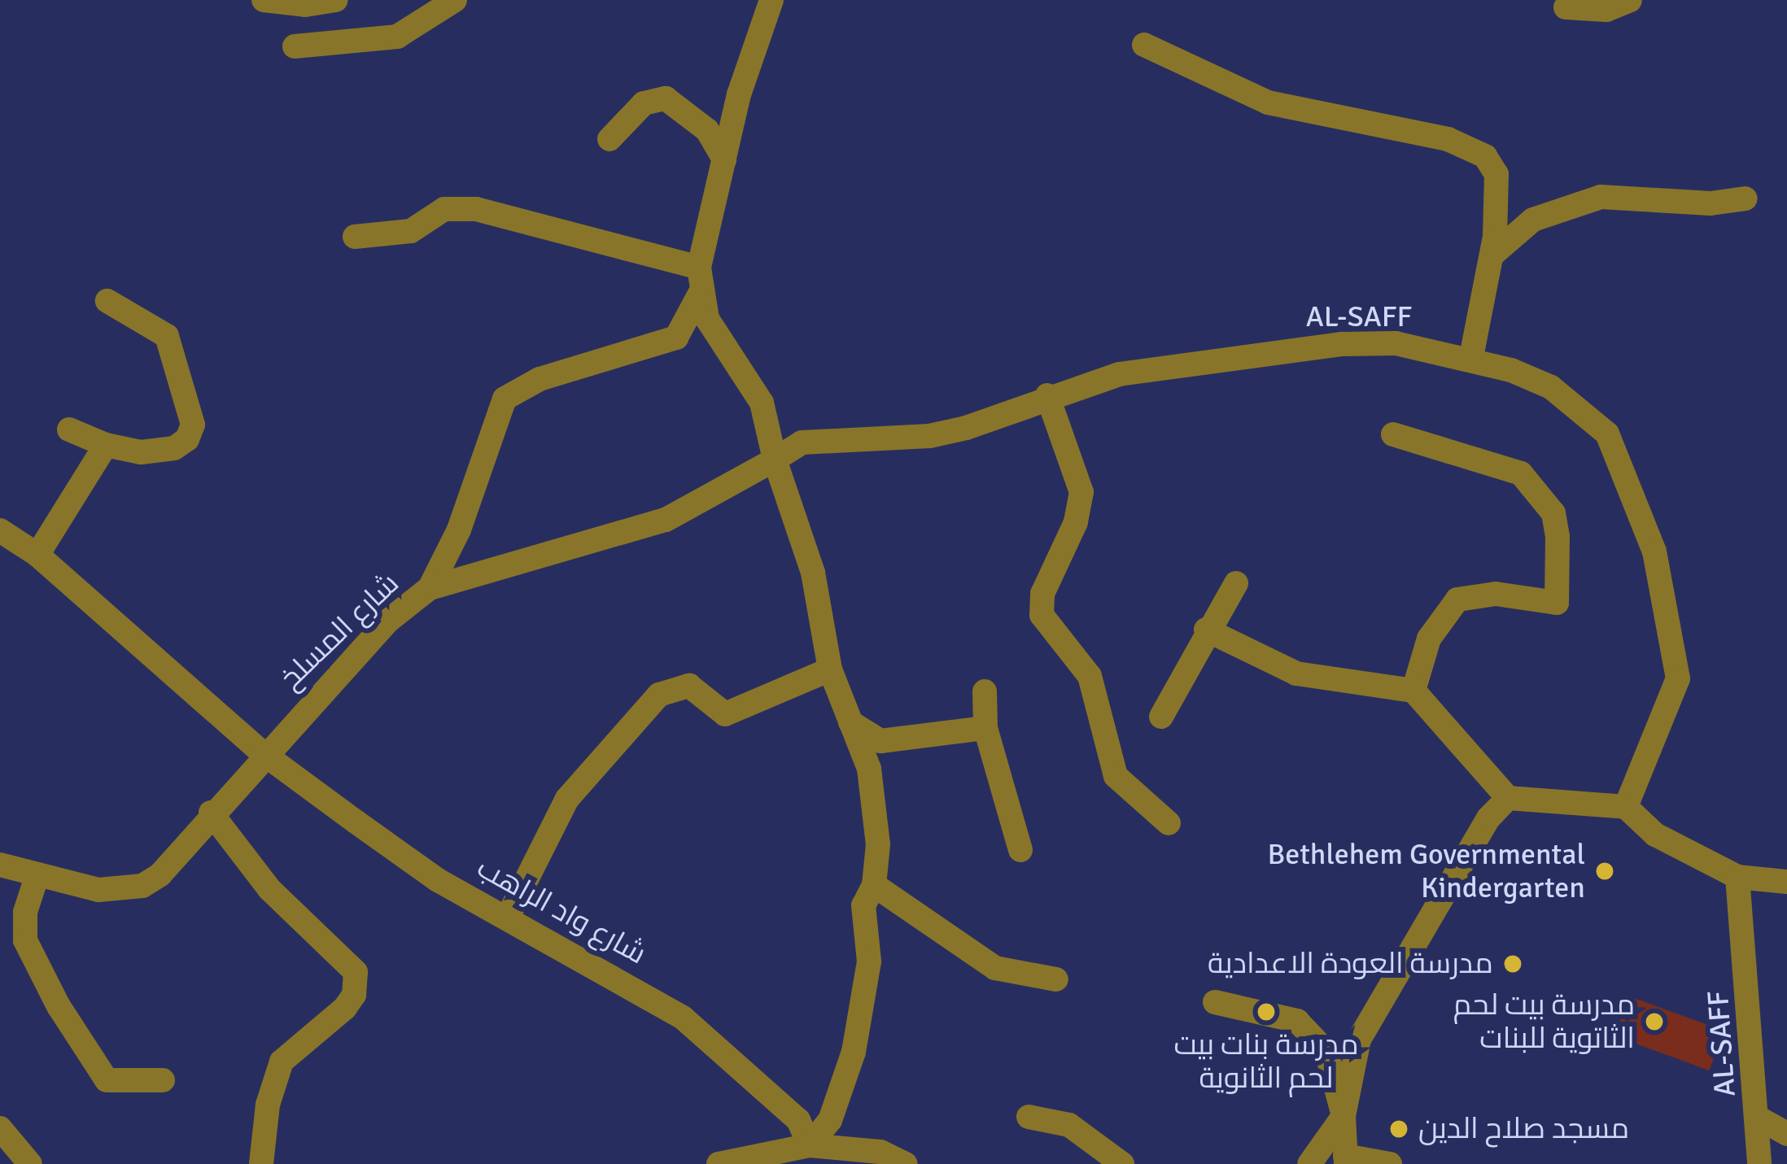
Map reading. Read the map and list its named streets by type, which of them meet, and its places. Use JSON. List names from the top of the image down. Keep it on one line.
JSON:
{"streets":{"street":["AL-SAFF","شارع المسلخ","شارع واد الراهب"]},"crossings":[["AL-SAFF","شارع المسلخ"],["شارع المسلخ","شارع واد الراهب"]],"places":["Bethlehem Governmental Kindergarten","مدرسة العودة الاعدادية","مدرسة بنات بيت لحم الثانوية","مدرسة بيت لحم الثاتوية للبنات","مسجد صلاح الدين"]}
